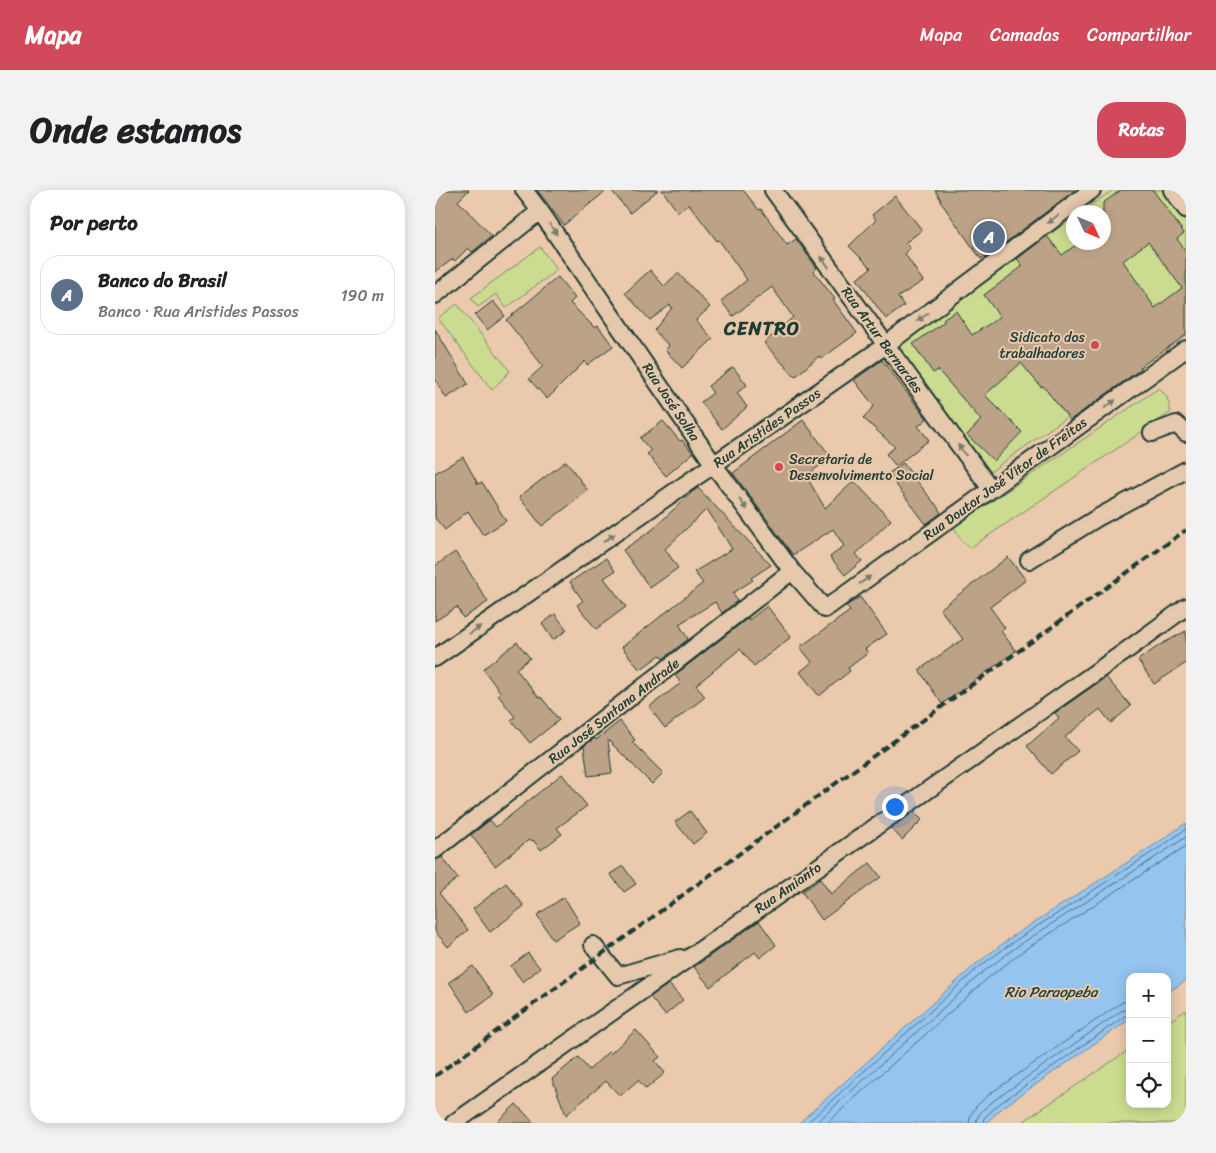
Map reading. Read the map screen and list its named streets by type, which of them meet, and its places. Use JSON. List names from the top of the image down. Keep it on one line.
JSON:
{"streets":{"street":["Rua Artur Bernardes","Rua José Solha","Rua Aristides Passos","Rua Doutor José Vitor de Freitas","Rua José Santana Andrade","Rua Amianto"]},"crossings":[["Rua Artur Bernardes","Rua Aristides Passos"],["Rua Artur Bernardes","Rua Doutor José Vitor de Freitas"],["Rua José Solha","Rua Aristides Passos"],["Rua José Solha","Rua Doutor José Vitor de Freitas"],["Rua José Solha","Rua José Santana Andrade"]],"one_way":["Rua Artur Bernardes","Rua José Solha"],"districts":["CENTRO"],"water":["Rio Paraopeba"],"places":["Sidicato dos trabalhadores","Secretaria de Desenvolvimento Social"],"north":"bottom right","page":{"header":"Mapa","nav":["Mapa","Camadas","Compartilhar"],"title":"Onde estamos","buttons":"Rotas","heading":"Por perto","pins":"A","list":[{"mark":"A","name":"Banco do Brasil","note":"Banco · Rua Aristides Passos","value":"190 m"}],"map_buttons":["+","−"]}}
